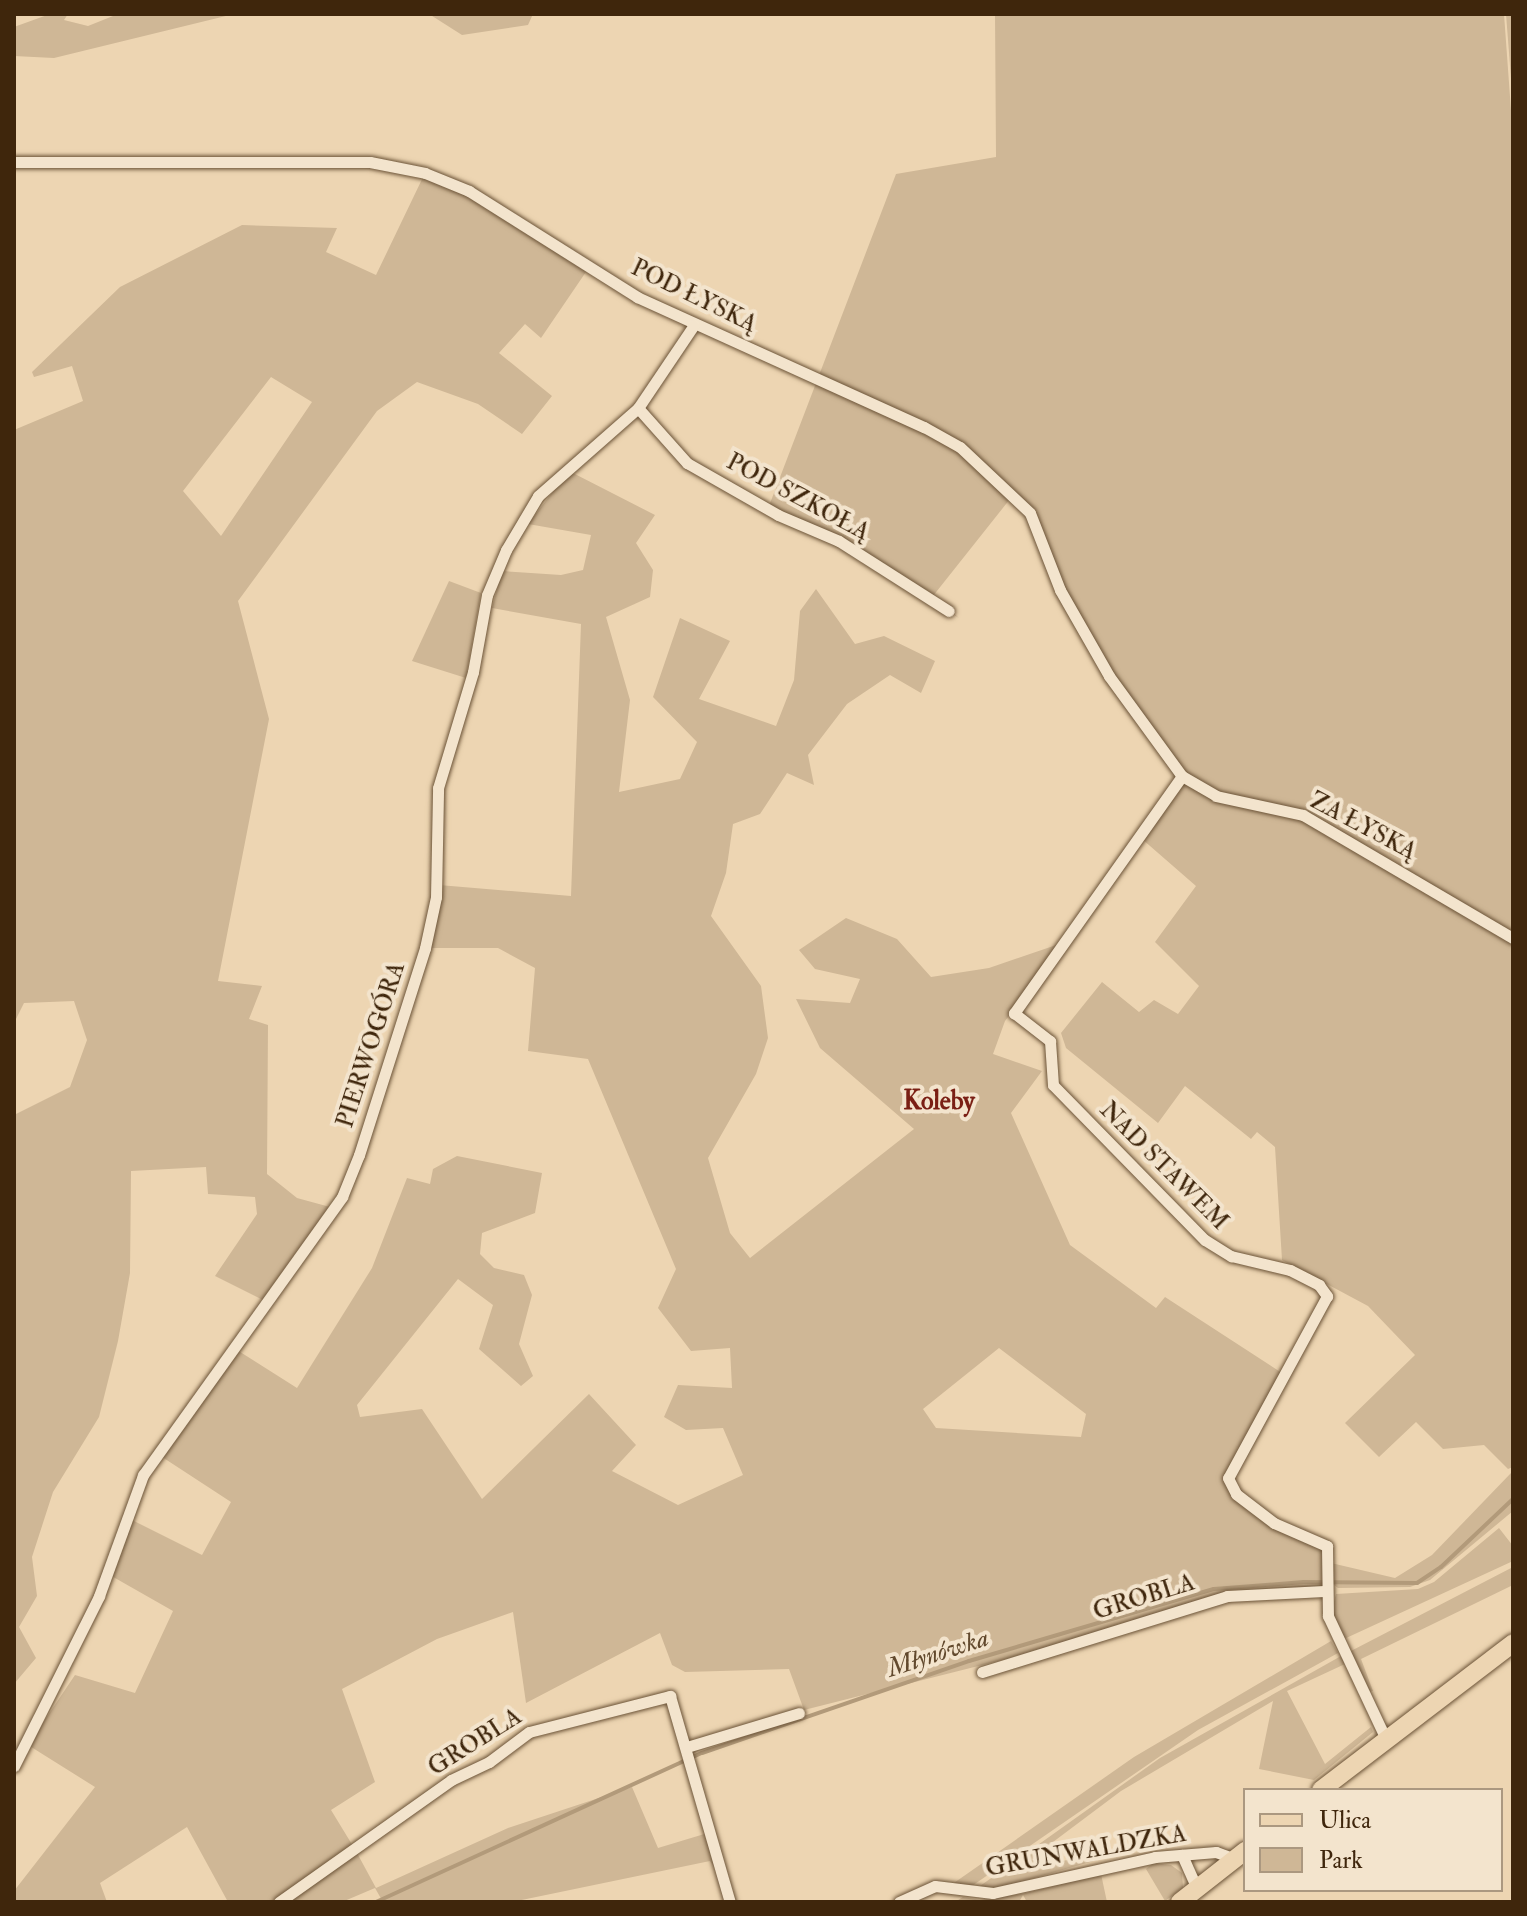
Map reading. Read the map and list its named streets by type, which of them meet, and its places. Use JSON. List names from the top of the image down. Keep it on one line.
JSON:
{"streets":{"street":["POD ŁYSKĄ","POD SZKOŁĄ","ZA ŁYSKĄ","PIERWOGÓRA","NAD STAWEM","GROBLA","GRUNWALDZKA"]},"crossings":[["POD ŁYSKĄ","ZA ŁYSKĄ"],["POD ŁYSKĄ","PIERWOGÓRA"],["POD ŁYSKĄ","NAD STAWEM"],["POD SZKOŁĄ","PIERWOGÓRA"],["ZA ŁYSKĄ","NAD STAWEM"],["NAD STAWEM","GROBLA"]],"districts":["Koleby"],"water":["Młynówka"],"legend":["Ulica","Park"]}
